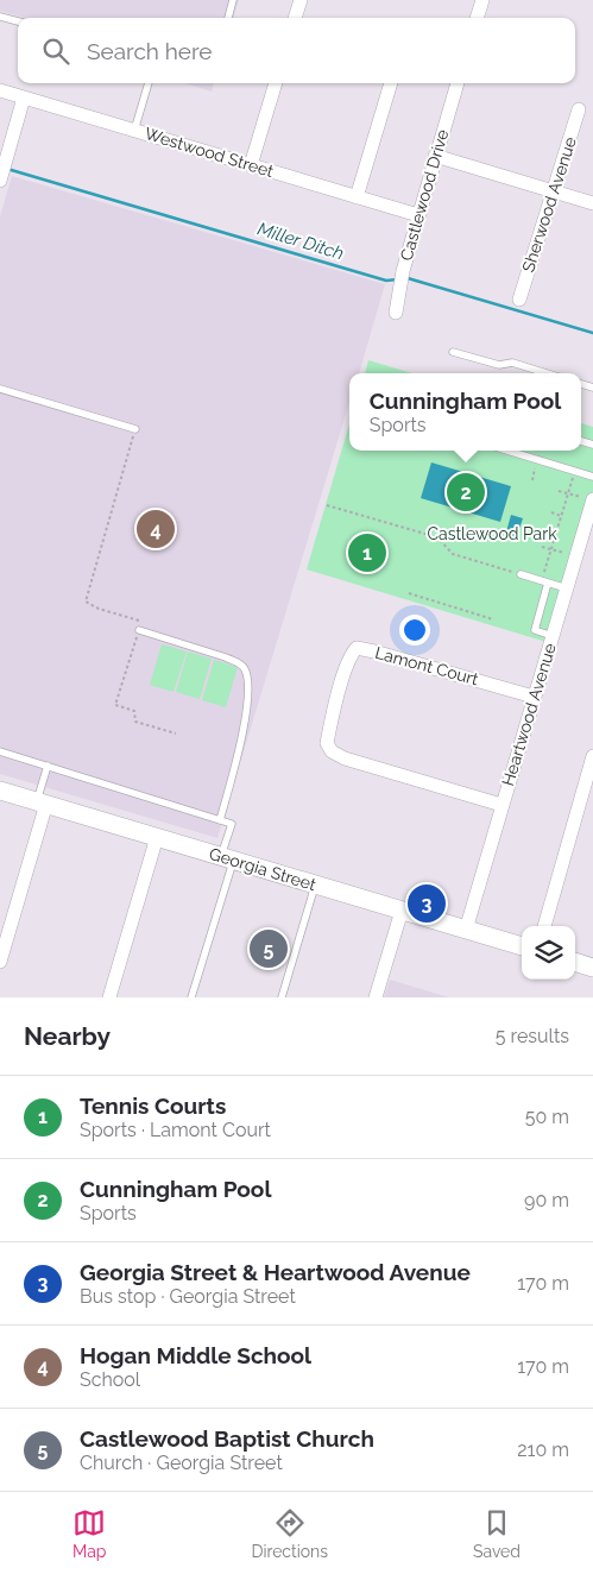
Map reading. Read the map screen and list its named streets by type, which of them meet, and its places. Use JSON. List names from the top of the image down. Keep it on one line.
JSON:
{"streets":{"main road":["Georgia Street"],"street":["Westwood Street","Castlewood Drive","Sherwood Avenue","Lamont Court","Heartwood Avenue"]},"crossings":[["Westwood Street","Castlewood Drive"],["Lamont Court","Heartwood Avenue"],["Heartwood Avenue","Georgia Street"]],"water":["Miller Ditch"],"parks":["Castlewood Park"],"page":{"search":"Search here","popup":["Cunningham Pool","Sports"],"pins":["2","4","1","3","5"],"heading":["Nearby","5 results"],"list":[{"mark":"1","name":"Tennis Courts","note":"Sports · Lamont Court","value":"50 m"},{"mark":"2","name":"Cunningham Pool","note":"Sports","value":"90 m"},{"mark":"3","name":"Georgia Street & Heartwood Avenue","note":"Bus stop · Georgia Street","value":"170 m"},{"mark":"4","name":"Hogan Middle School","note":"School","value":"170 m"},{"mark":"5","name":"Castlewood Baptist Church","note":"Church · Georgia Street","value":"210 m"}],"nav":["Map","Directions","Saved"]}}
